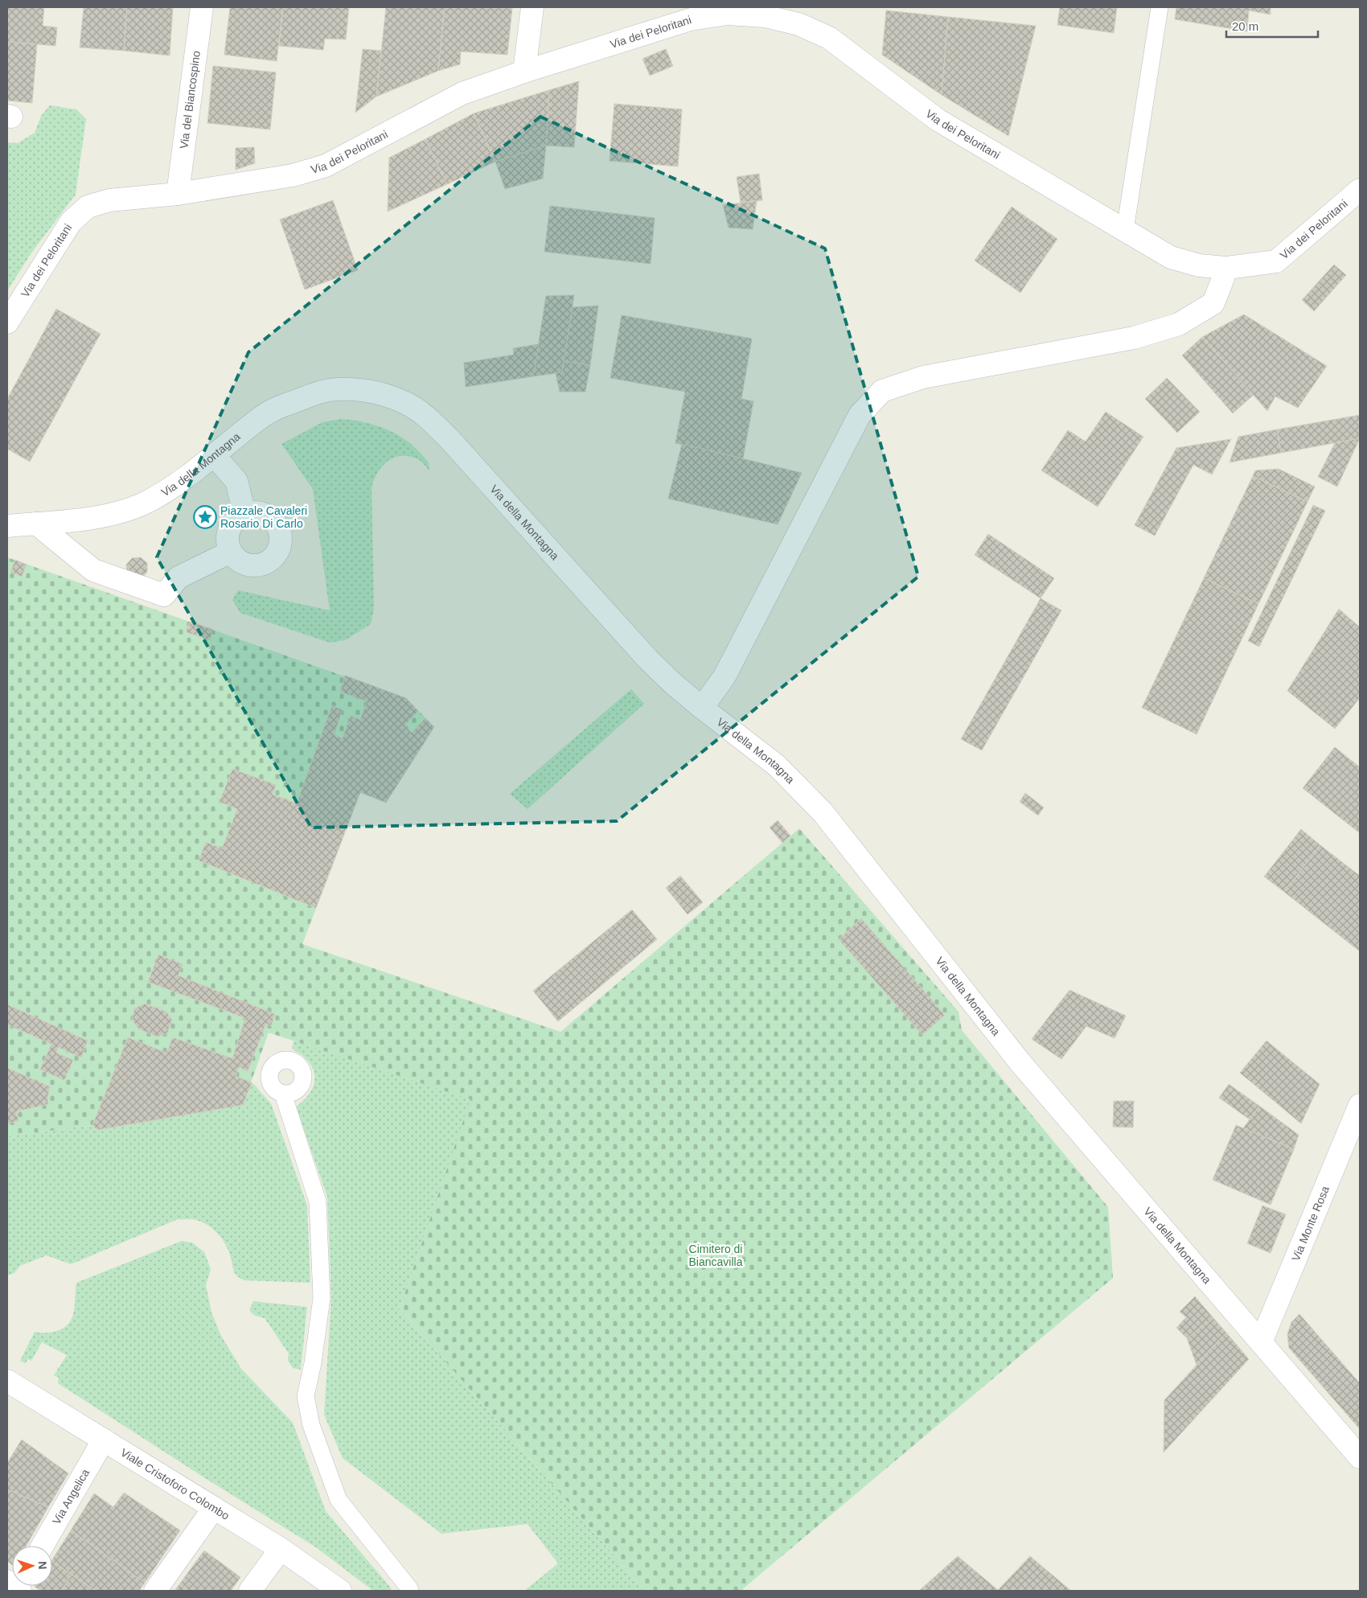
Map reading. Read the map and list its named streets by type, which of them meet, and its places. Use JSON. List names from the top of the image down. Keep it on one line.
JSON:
{"streets":{"street":["Via dei Peloritani","Via del Biancospino","Via della Montagna","Via Monte Rosa","Viale Cristoforo Colombo","Via Angelica"]},"crossings":[["Via dei Peloritani","Via del Biancospino"],["Via della Montagna","Via Monte Rosa"],["Viale Cristoforo Colombo","Via Angelica"]],"parks":["Cimitero di Biancavilla"],"places":{"place":["Piazzale Cavaleri Rosario Di Carlo"]},"scale_bar":"20 m","north":"right"}
